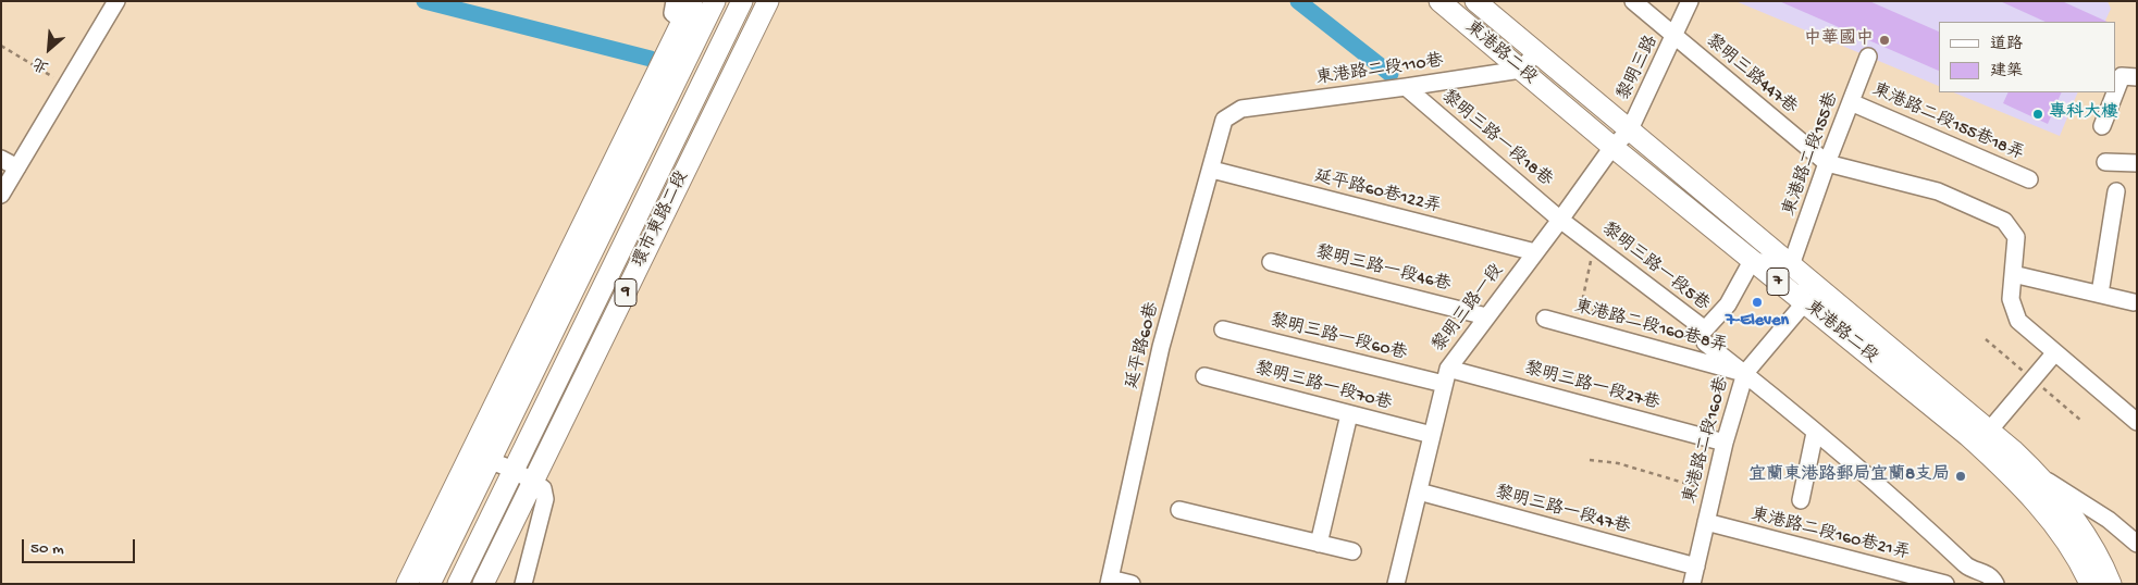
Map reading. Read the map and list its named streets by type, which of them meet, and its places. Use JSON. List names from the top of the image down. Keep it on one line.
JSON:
{"streets":{"main road":["東港路二段","環市東路二段","7","9"],"street":["黎明三路","東港路二段110巷","黎明三路447巷","東港路二段155巷18弄","黎明三路一段18巷","東港路二段155巷","延平路60巷122弄","黎明三路一段5巷","黎明三路一段46巷","黎明三路一段","東港路二段160巷8弄","黎明三路一段60巷","延平路60巷","黎明三路一段70巷","黎明三路一段27巷","東港路二段160巷","黎明三路一段47巷","東港路二段160巷21弄"]},"crossings":[["東港路二段","黎明三路"],["東港路二段","東港路二段110巷"],["東港路二段","東港路二段155巷"],["東港路二段","黎明三路一段5巷"],["東港路二段","黎明三路一段"],["東港路二段","東港路二段160巷"],["黎明三路","黎明三路447巷"],["黎明三路","黎明三路一段"],["東港路二段110巷","黎明三路一段18巷"],["東港路二段110巷","延平路60巷"],["黎明三路447巷","東港路二段155巷"],["東港路二段155巷18弄","東港路二段155巷"],["黎明三路一段18巷","黎明三路一段5巷"],["黎明三路一段18巷","黎明三路一段"],["延平路60巷122弄","黎明三路一段"],["延平路60巷122弄","延平路60巷"],["黎明三路一段5巷","黎明三路一段"],["黎明三路一段46巷","黎明三路一段"],["黎明三路一段","黎明三路一段60巷"],["黎明三路一段","黎明三路一段70巷"],["黎明三路一段","黎明三路一段27巷"],["黎明三路一段","黎明三路一段47巷"],["東港路二段160巷8弄","東港路二段160巷"],["黎明三路一段60巷","黎明三路一段27巷"],["黎明三路一段27巷","東港路二段160巷"],["東港路二段160巷","黎明三路一段47巷"],["東港路二段160巷","東港路二段160巷21弄"]],"places":["中華國中","專科大樓","7-Eleven","宜蘭東港路郵局宜蘭8支局"],"legend":["道路","建築"],"scale_bar":"50 m","north":"bottom left"}
